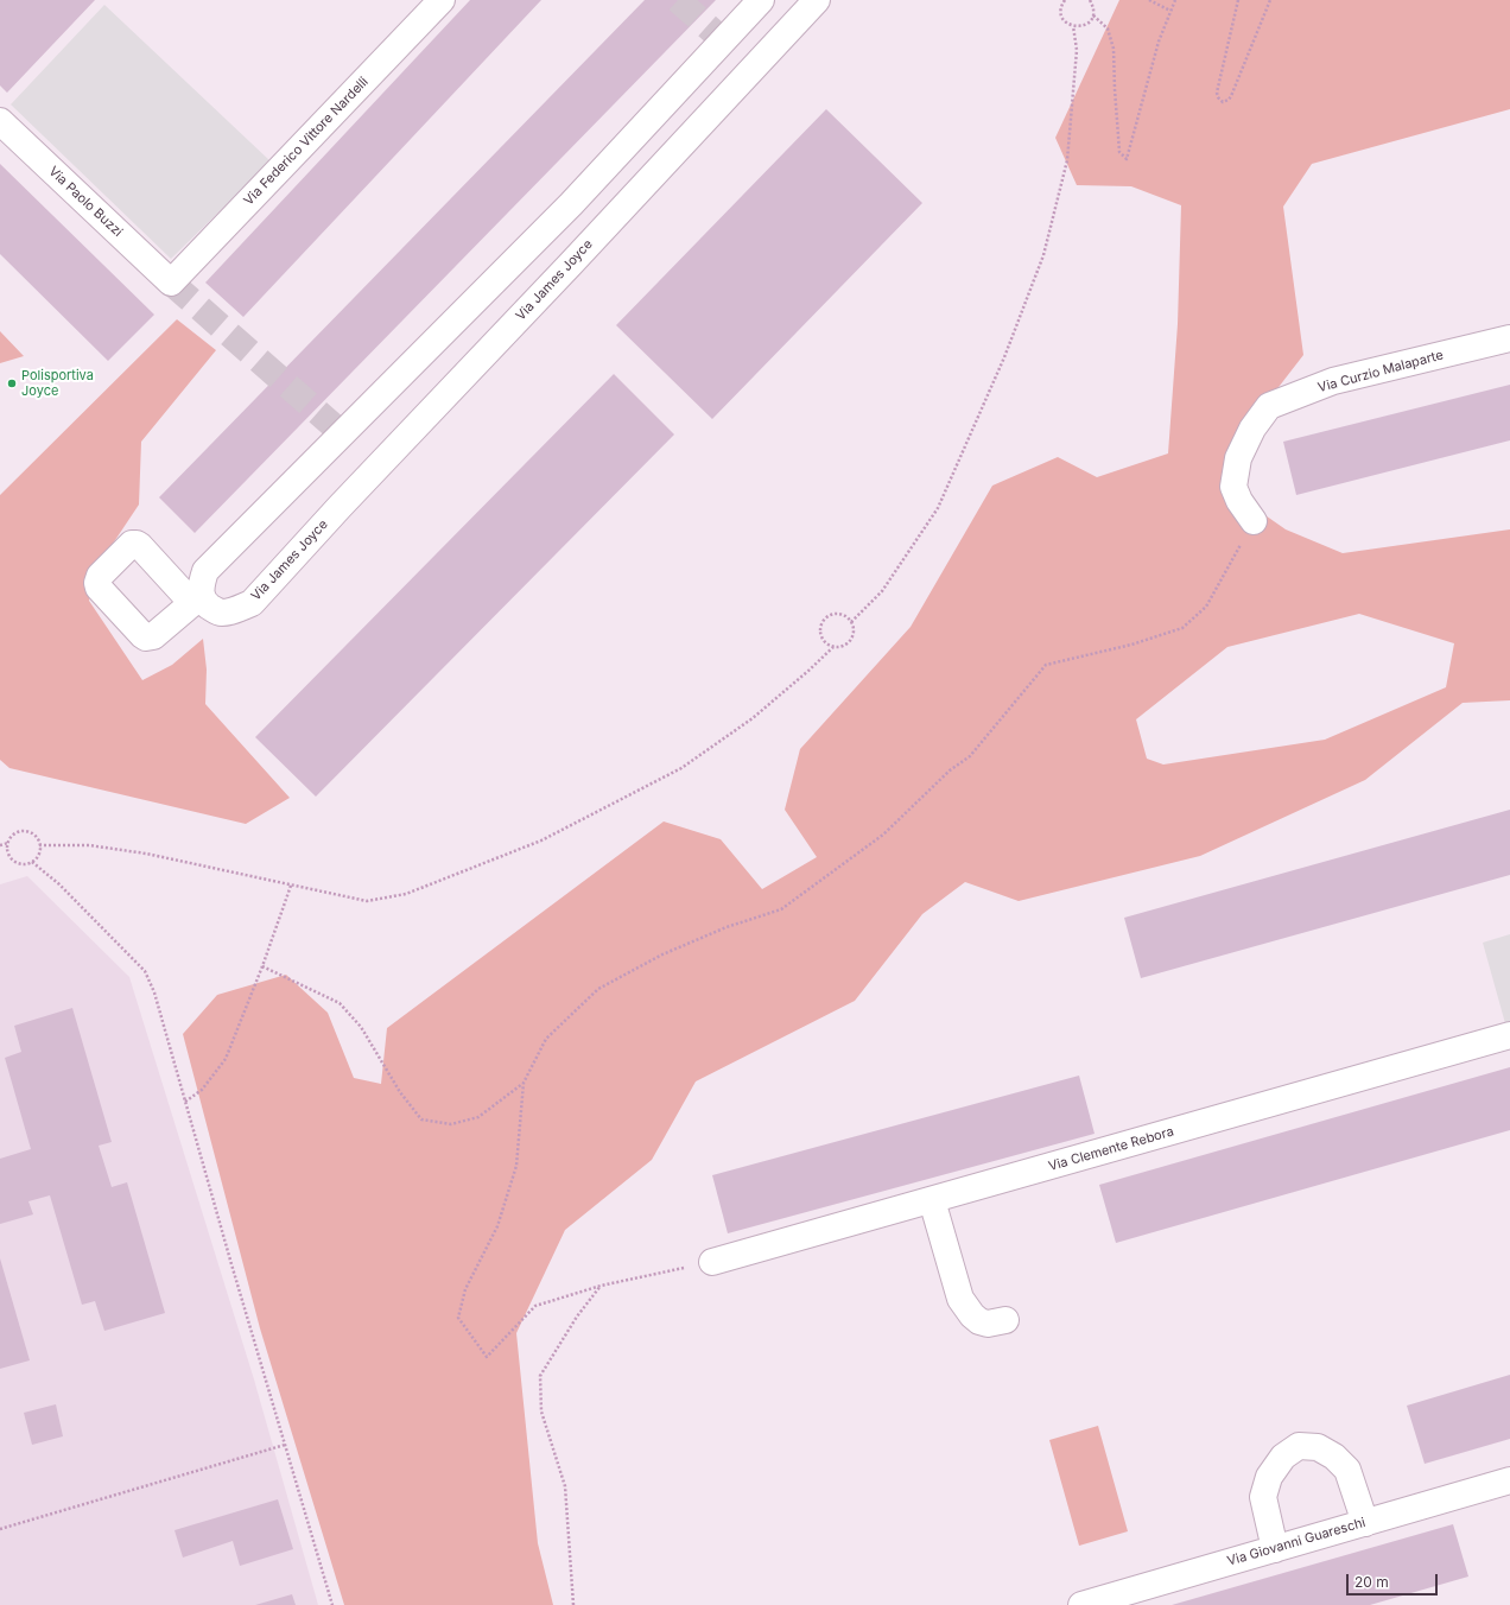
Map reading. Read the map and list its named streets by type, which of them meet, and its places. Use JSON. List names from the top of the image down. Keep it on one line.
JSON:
{"streets":{"street":["Via Federico Vittore Nardelli","Via Paolo Buzzi","Via James Joyce","Via Curzio Malaparte","Via Clemente Rebora","Via Giovanni Guareschi"]},"crossings":[["Via Federico Vittore Nardelli","Via Paolo Buzzi"]],"places":["Polisportiva Joyce"],"scale_bar":"20 m"}
